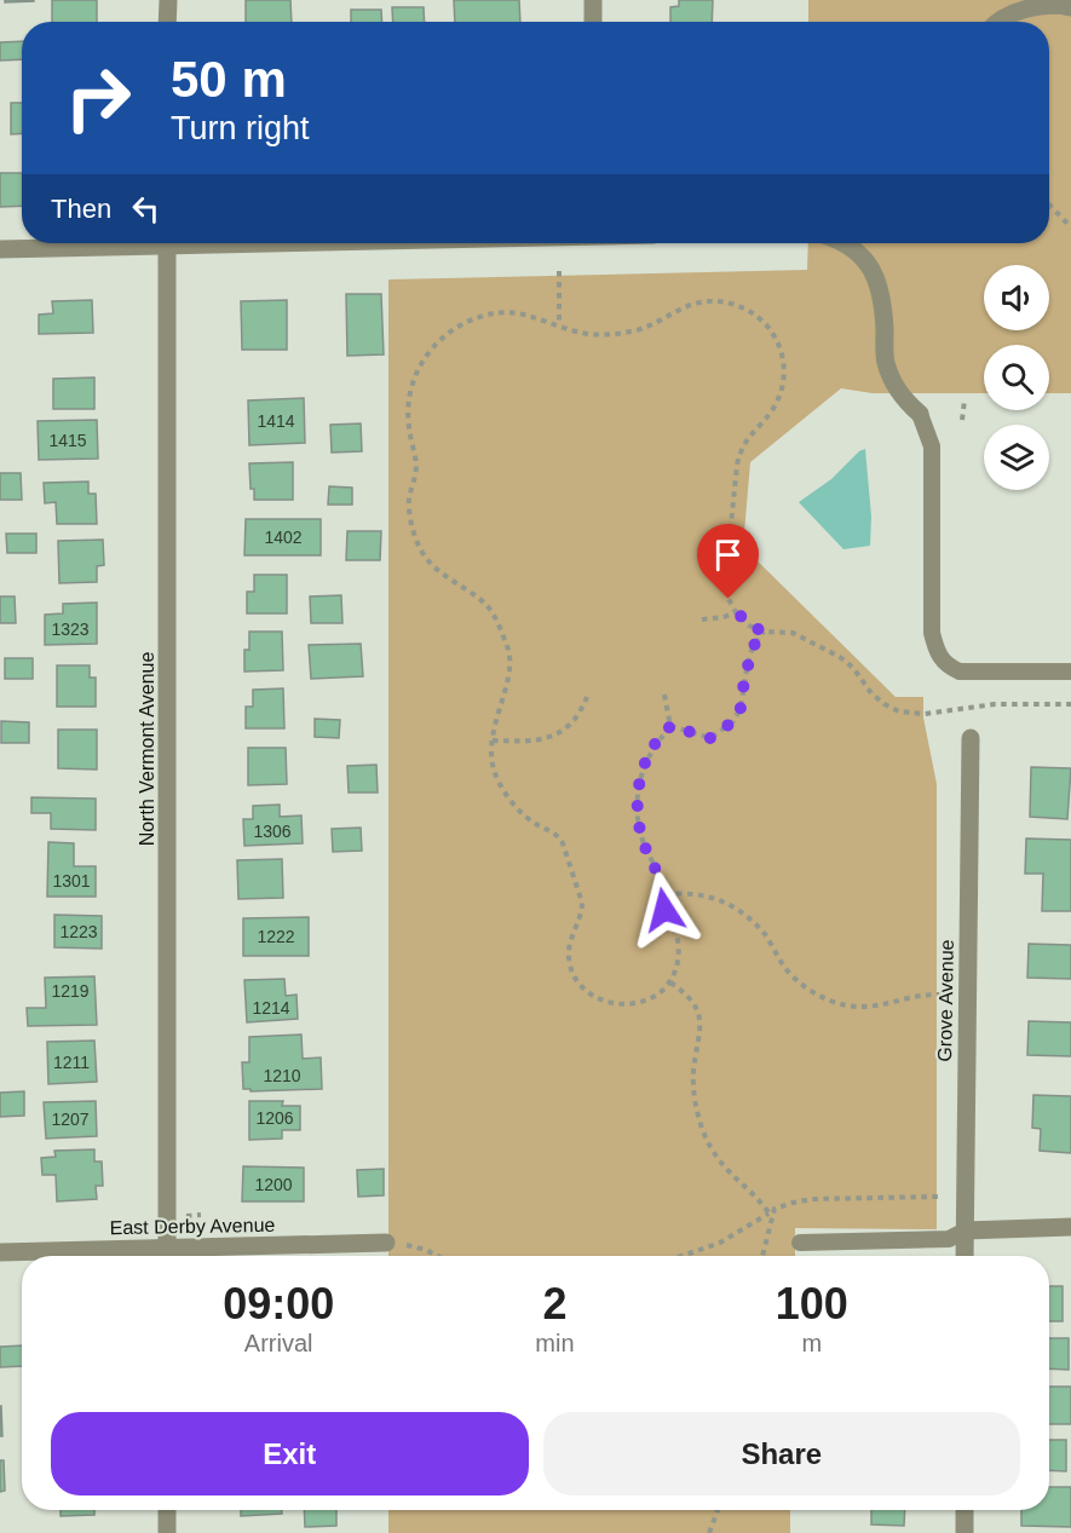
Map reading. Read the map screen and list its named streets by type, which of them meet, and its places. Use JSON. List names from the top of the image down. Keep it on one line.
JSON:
{"streets":{"street":["North Vermont Avenue","Grove Avenue","East Derby Avenue"]},"house_numbers":["1414","1415","1402","1323","1306","1301","1223","1222","1219","1214","1211","1210","1206","1207","1200"],"page":{"turn":["50 m","Turn right"],"then":"Then","eta":["09:00","Arrival","2","min","100","m"],"buttons":["Exit","Share"]}}
